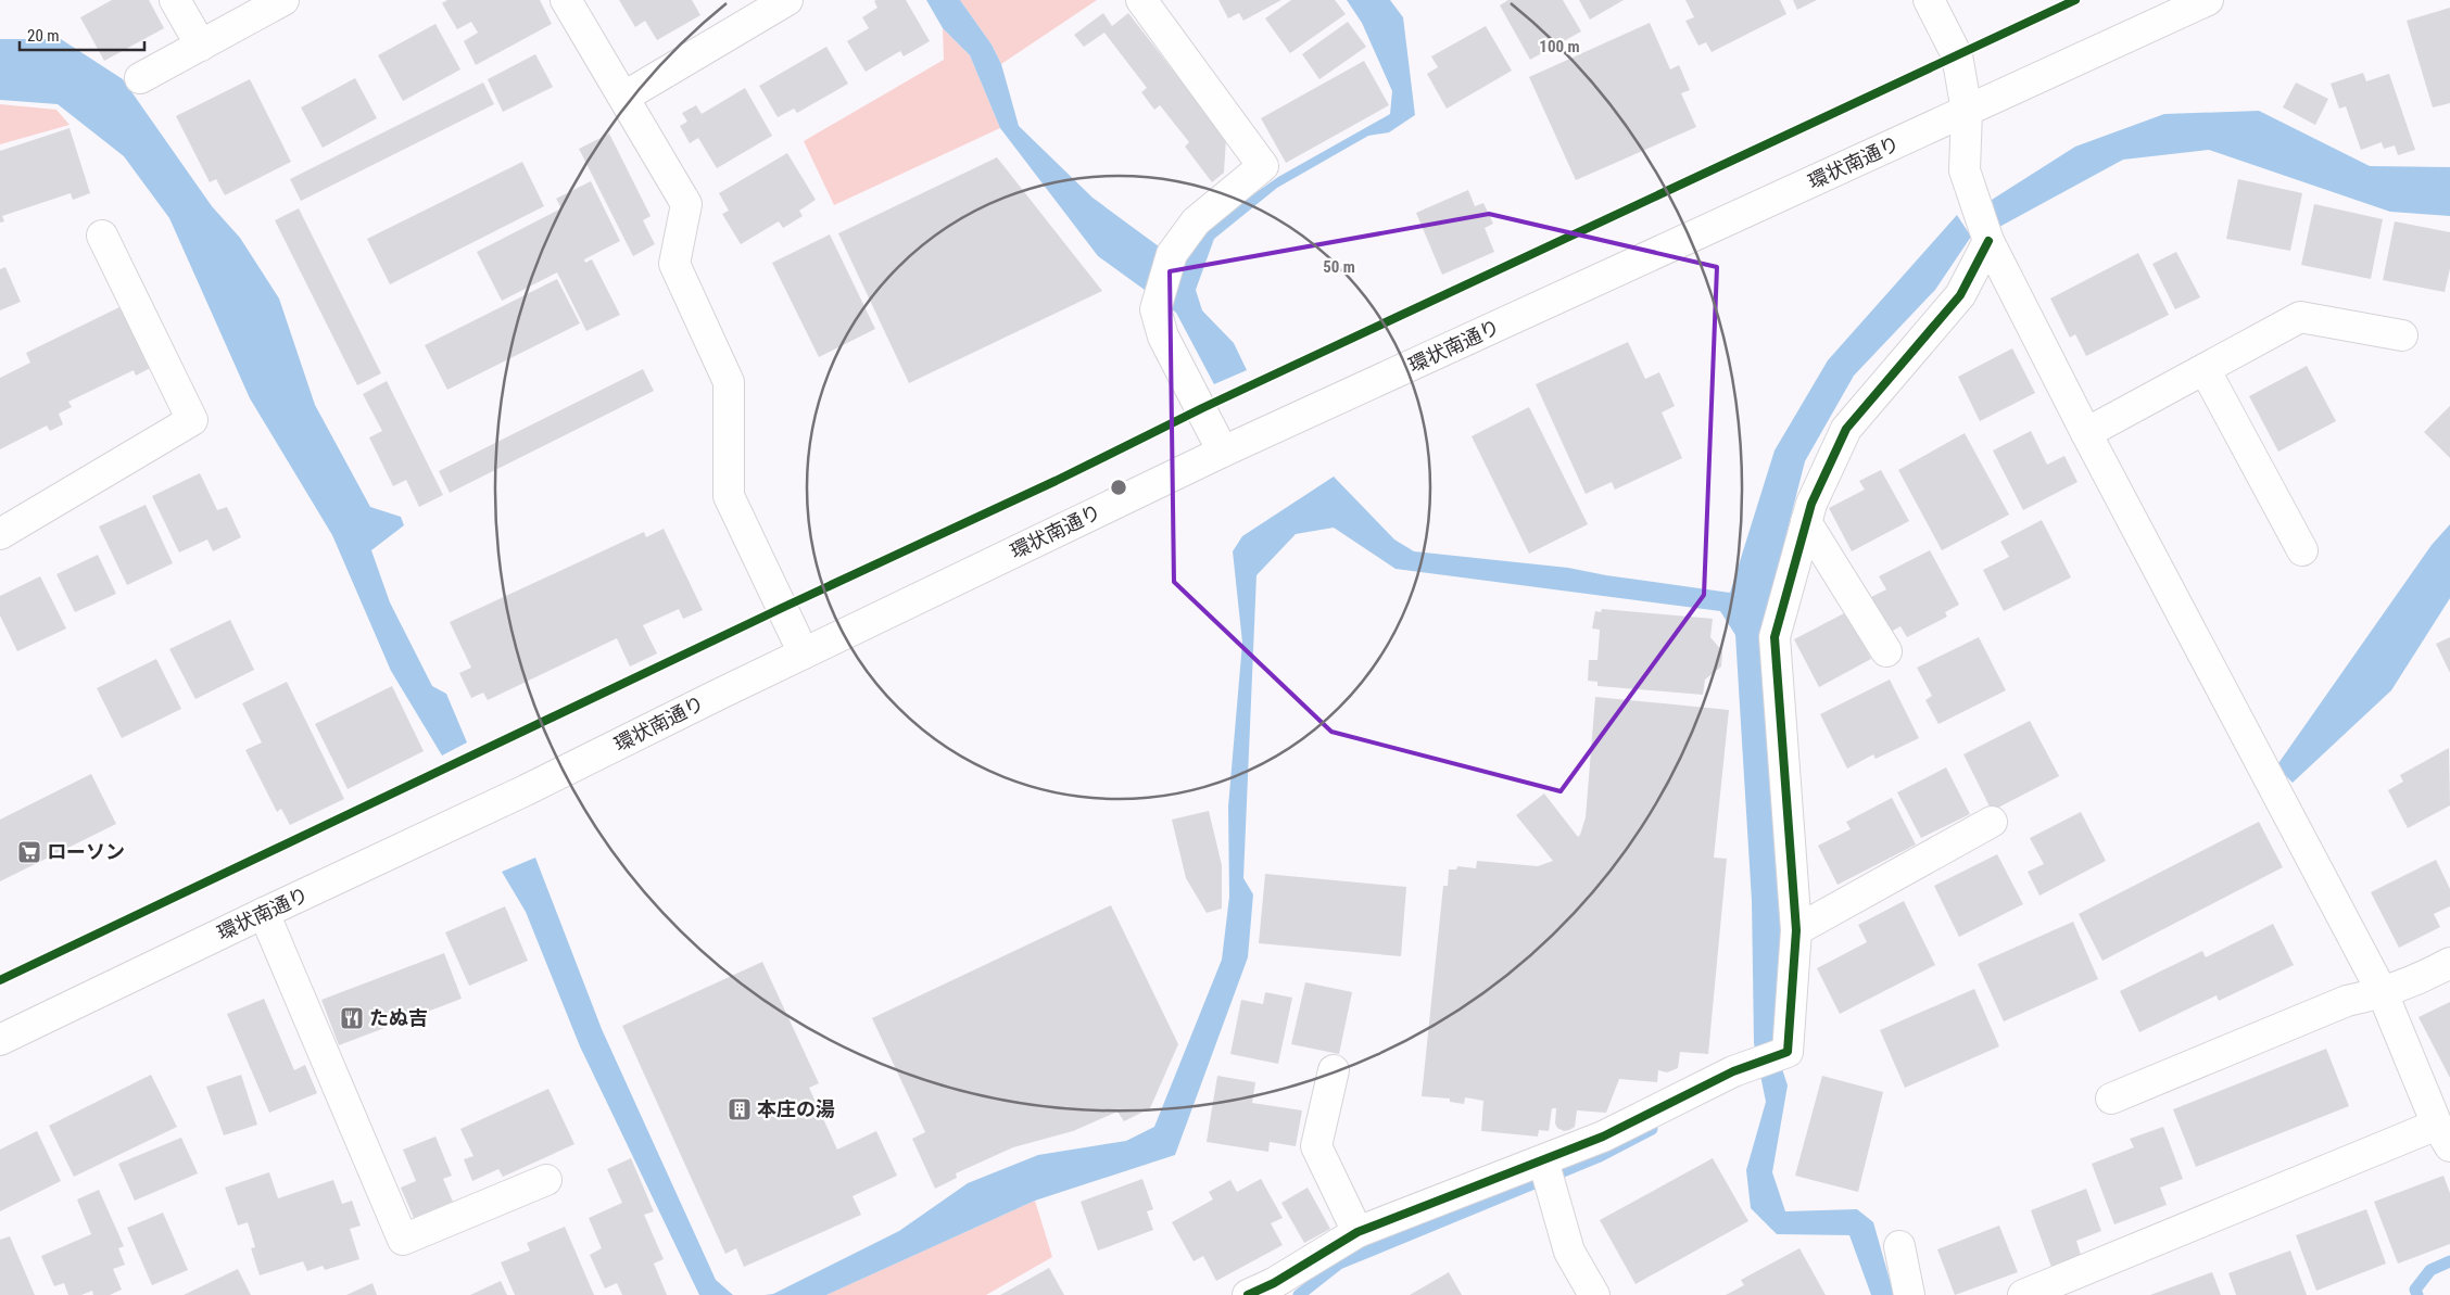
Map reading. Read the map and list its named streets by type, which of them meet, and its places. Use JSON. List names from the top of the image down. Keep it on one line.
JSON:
{"streets":{"main road":["環状南通り"]},"places":{"supermarket":["ローソン"],"restaurant":["たぬ吉"],"building":["本庄の湯"]},"scale_bar":"20 m","rings":["100 m","50 m"]}
